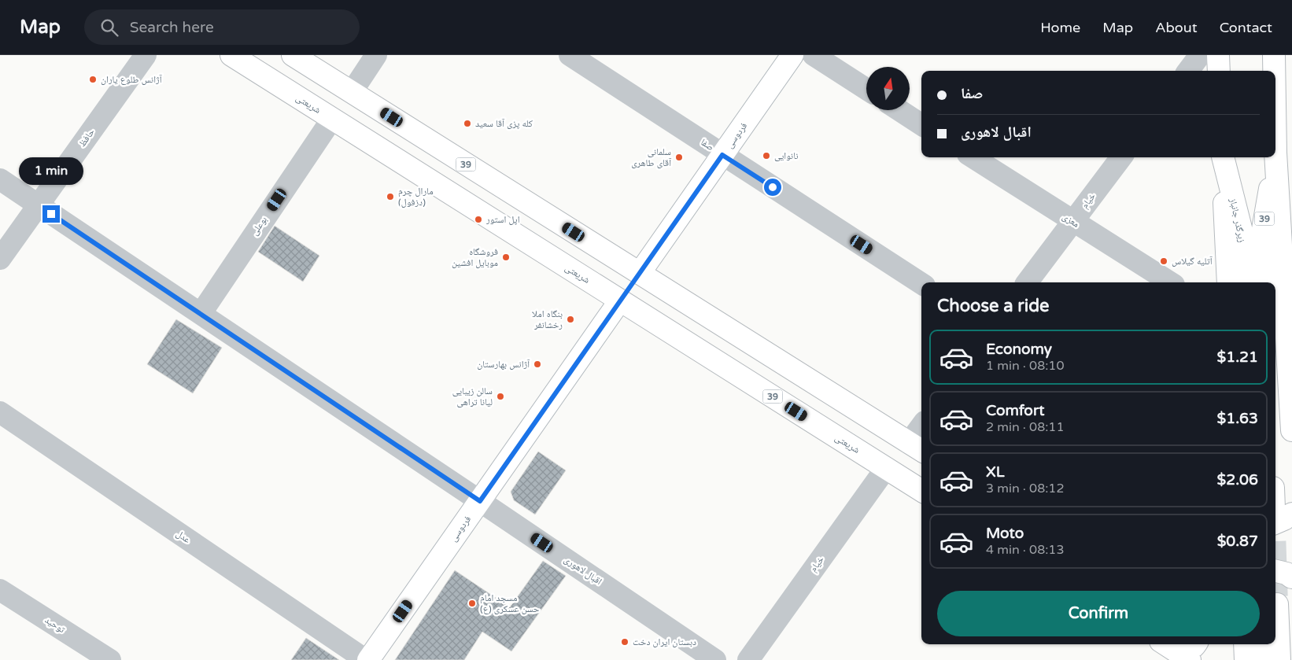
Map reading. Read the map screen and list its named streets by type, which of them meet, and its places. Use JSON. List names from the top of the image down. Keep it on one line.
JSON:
{"streets":{"main road":["شریعتی","فردوسی","39","زیرگذر جانباز"],"street":["حافظ","صفا","خیام","معزی","بوعلی","عدل","اقبال لاهوری","توحید"]},"crossings":[["شریعتی","فردوسی"],["شریعتی","خیام"],["شریعتی","بوعلی"],["فردوسی","صفا"],["فردوسی","39"],["فردوسی","عدل"],["فردوسی","اقبال لاهوری"],["حافظ","اقبال لاهوری"],["خیام","معزی"],["بوعلی","اقبال لاهوری"]],"places":["آژانس طلوع یاران","کله پزی آقا سعید","نانوایی","سلمانی آقای طاهری","مارال چرم (دزفول)","اپل استور","فروشگاه موبایل افشین","آتلیه گیلاس","بنگاه املا رخشانفر","آژانس بهارستان","سالن زیبایی لیانا تراهی","مسجد امام حسن عسکری (ع)","دبستان ایران دخت"],"north":"top","page":{"header":"Map","search":"Search here","nav":["Home","Map","About","Contact"],"banner":["صفا","اقبال لاهوری"],"bubble":"1 min","heading":"Choose a ride","list":[{"name":"Economy","note":"1 min · 08:10","value":"$1.21"},{"name":"Comfort","note":"2 min · 08:11","value":"$1.63"},{"name":"XL","note":"3 min · 08:12","value":"$2.06"},{"name":"Moto","note":"4 min · 08:13","value":"$0.87"}],"buttons":"Confirm"}}
